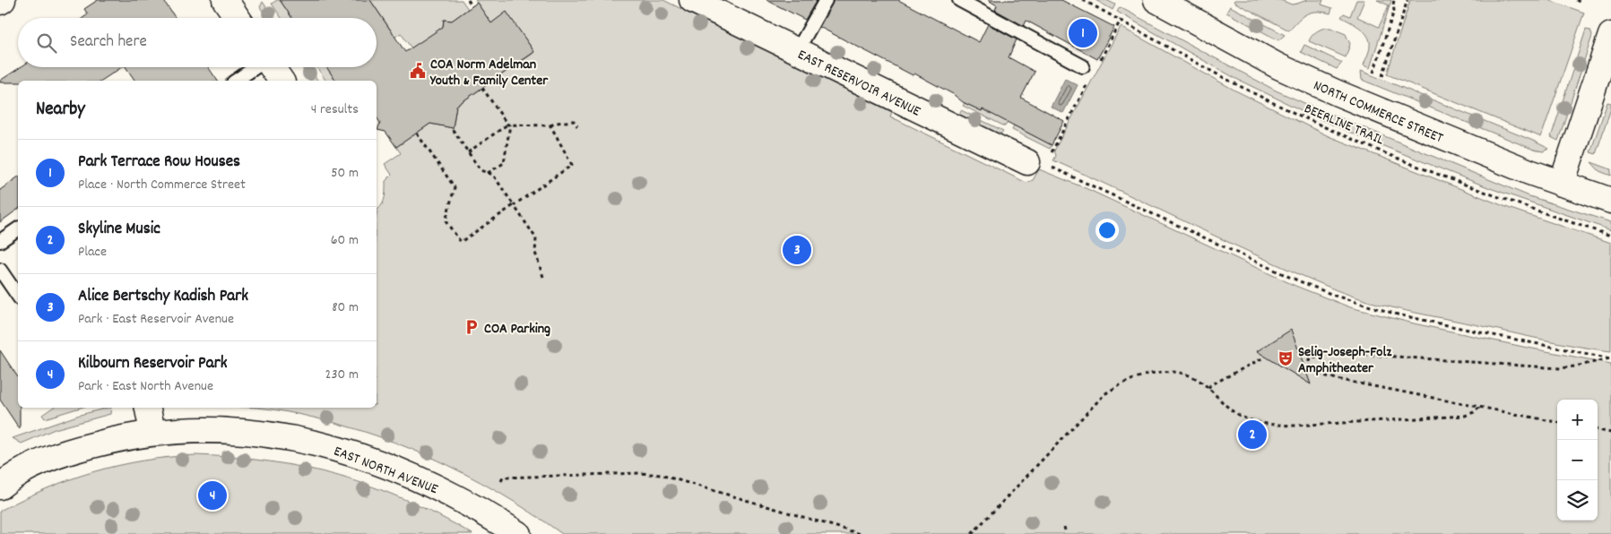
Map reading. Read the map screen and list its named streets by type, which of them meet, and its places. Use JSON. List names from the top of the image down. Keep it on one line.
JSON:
{"streets":{"street":["EAST RESERVOIR AVENUE","NORTH COMMERCE STREET","EAST NORTH AVENUE"],"path":["BEERLINE TRAIL"]},"places":{"public building":["COA Norm Adelman Youth & Family Center"],"parking":["COA Parking"],"theatre":["Selig-Joseph-Folz Amphitheater"]},"page":{"pins":["1","3","2","4"],"search":"Search here","heading":["Nearby","4 results"],"list":[{"mark":"1","name":"Park Terrace Row Houses","note":"Place · North Commerce Street","value":"50 m"},{"mark":"2","name":"Skyline Music","note":"Place","value":"60 m"},{"mark":"3","name":"Alice Bertschy Kadish Park","note":"Park · East Reservoir Avenue","value":"80 m"},{"mark":"4","name":"Kilbourn Reservoir Park","note":"Park · East North Avenue","value":"230 m"}],"map_buttons":["+","−"]}}
